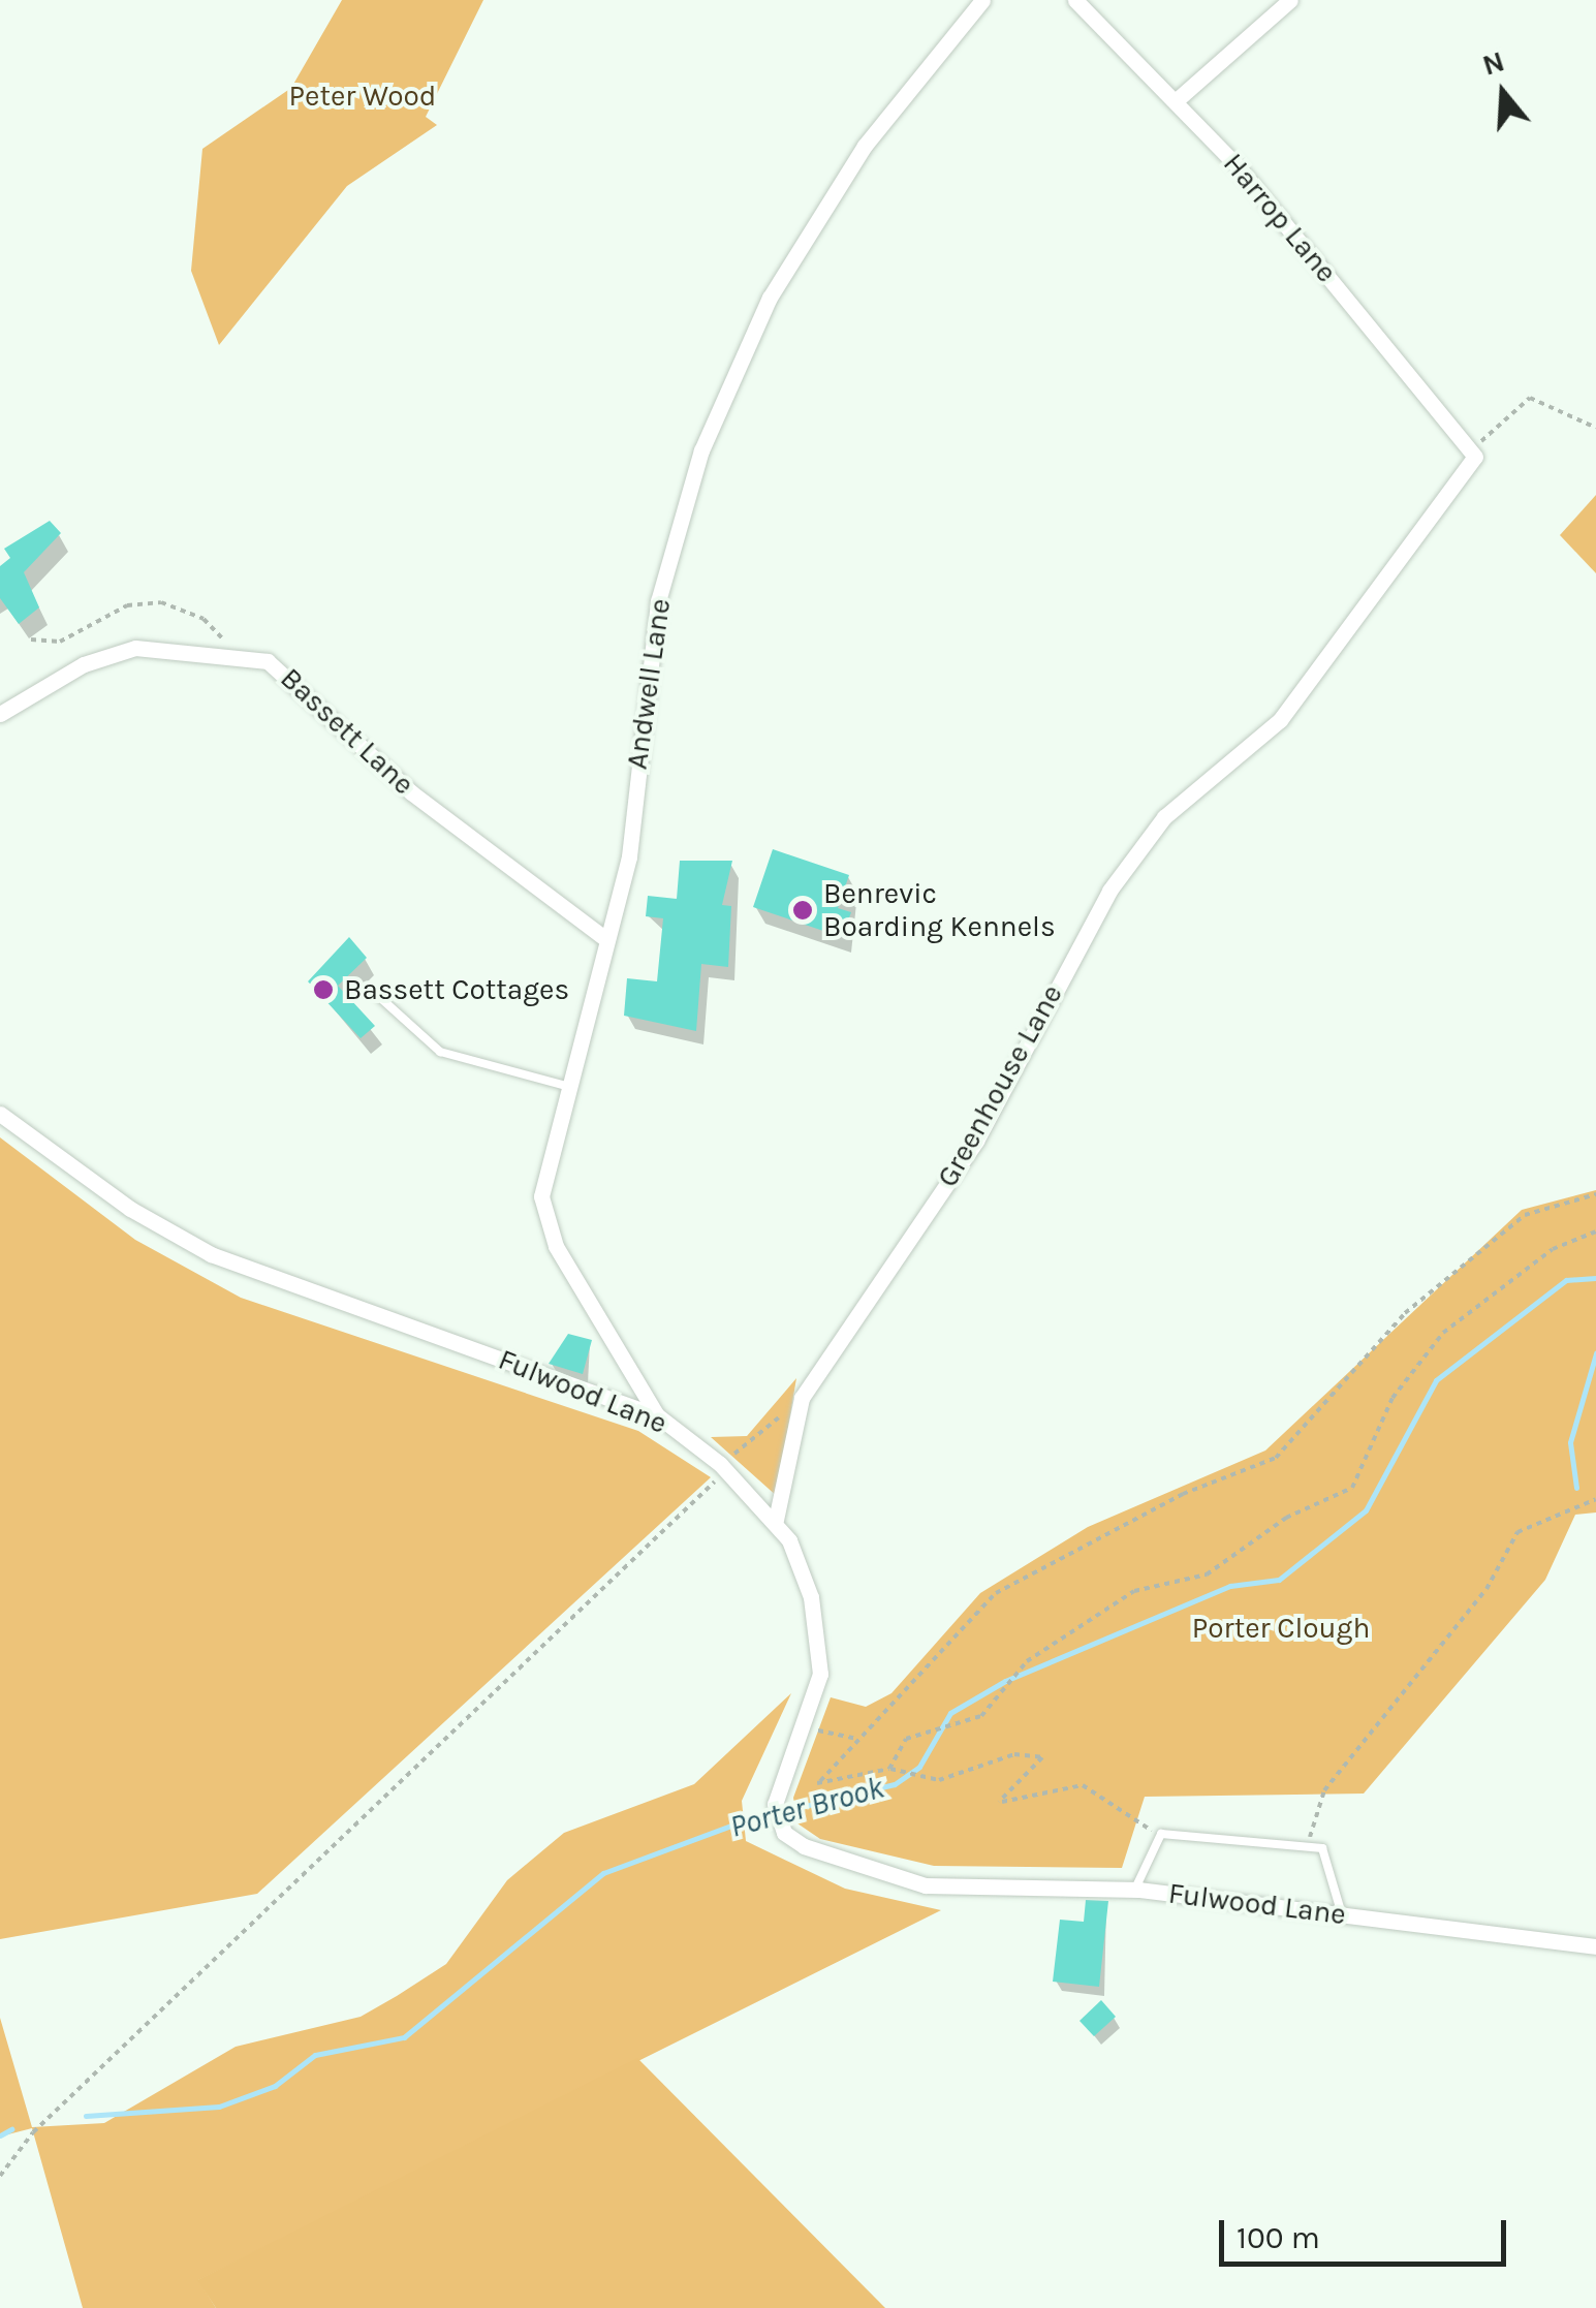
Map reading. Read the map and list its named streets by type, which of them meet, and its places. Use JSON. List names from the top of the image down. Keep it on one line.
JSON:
{"streets":{"street":["Harrop Lane","Andwell Lane","Bassett Lane","Greenhouse Lane","Fulwood Lane"]},"crossings":[["Harrop Lane","Greenhouse Lane"],["Andwell Lane","Bassett Lane"],["Andwell Lane","Fulwood Lane"],["Greenhouse Lane","Fulwood Lane"]],"water":["Porter Brook"],"parks":["Peter Wood","Porter Clough"],"places":["Benrevic Boarding Kennels","Bassett Cottages"],"scale_bar":"100 m","north":"top"}
